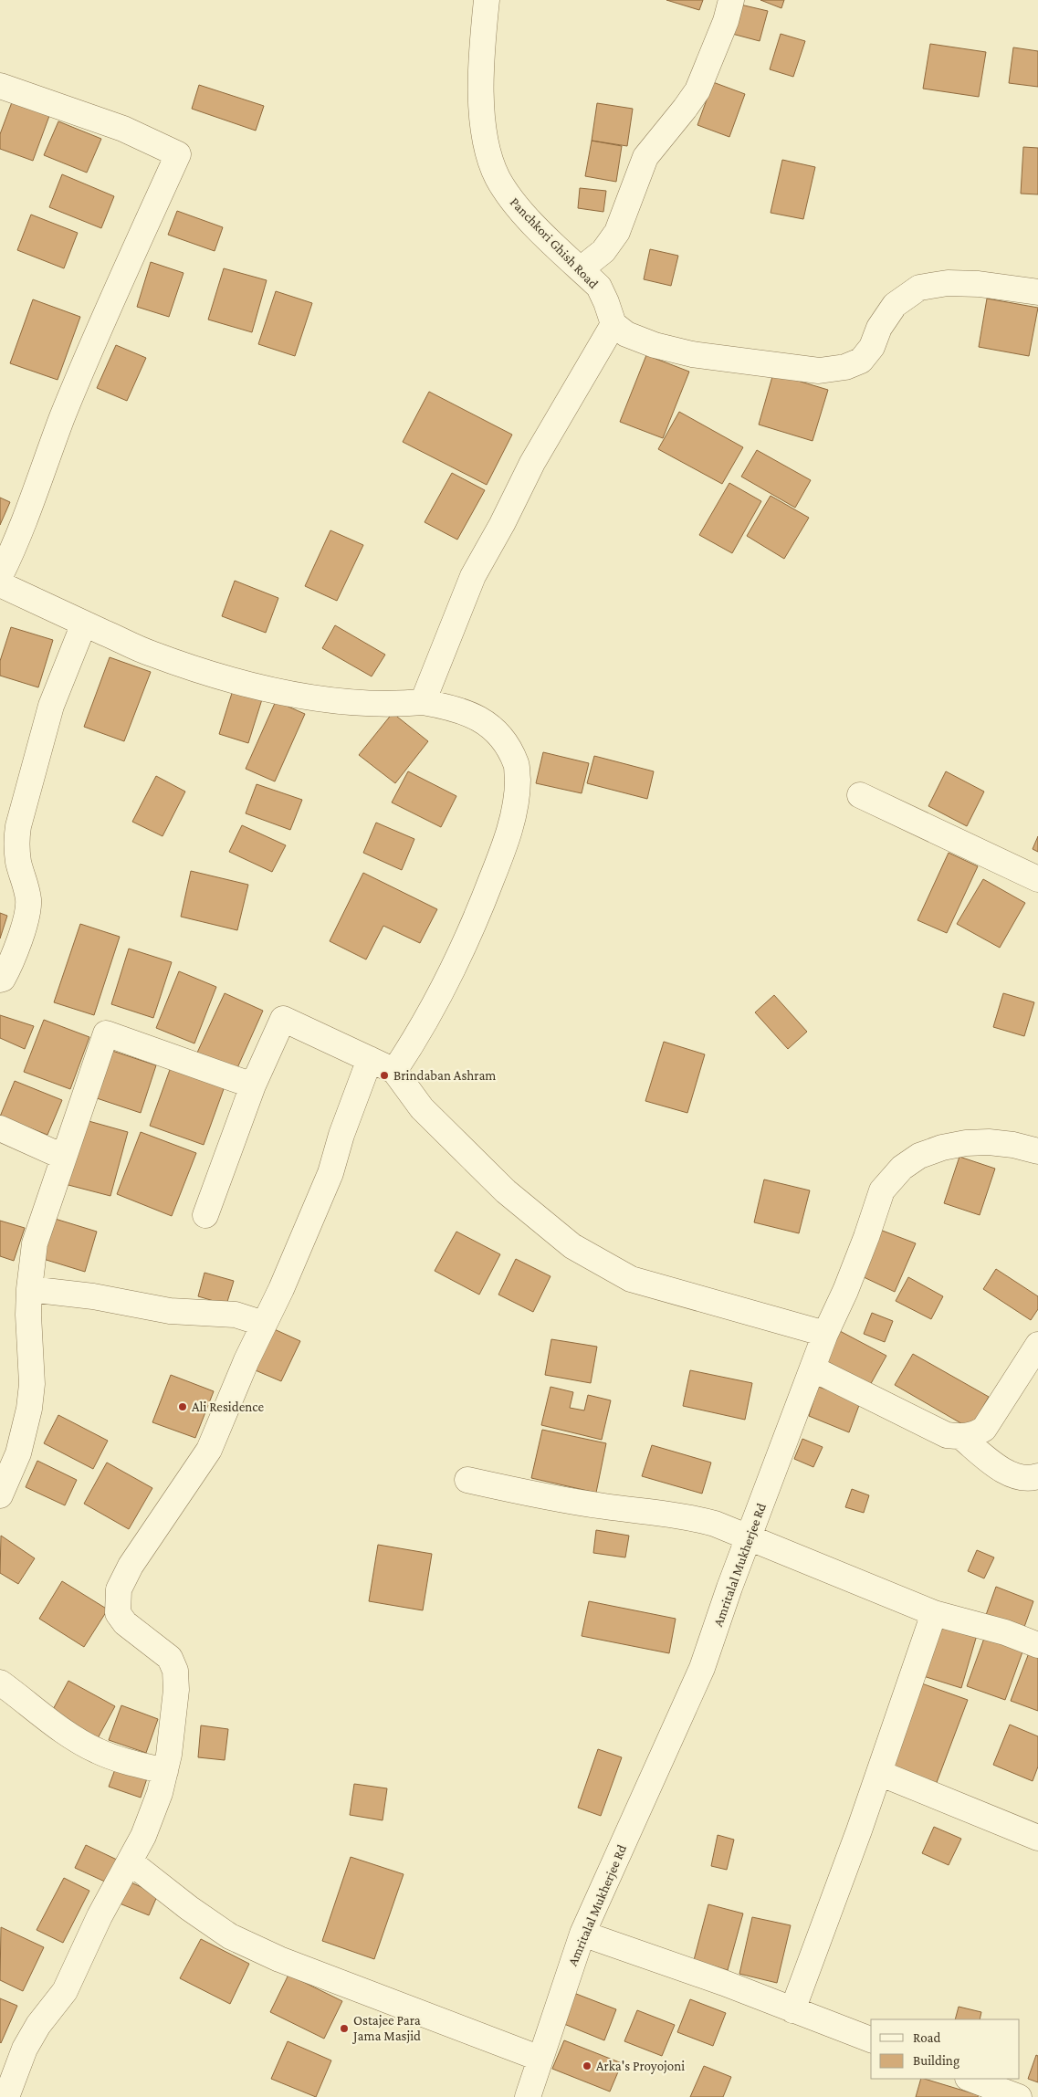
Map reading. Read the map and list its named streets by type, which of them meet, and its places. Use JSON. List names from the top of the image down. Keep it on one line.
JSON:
{"streets":{"street":["Panchkori Ghish Road","Amritalal Mukherjee Rd"]},"places":["Brindaban Ashram","Ali Residence","Ostajee Para Jama Masjid","Arka's Proyojoni"],"legend":["Road","Building"]}
